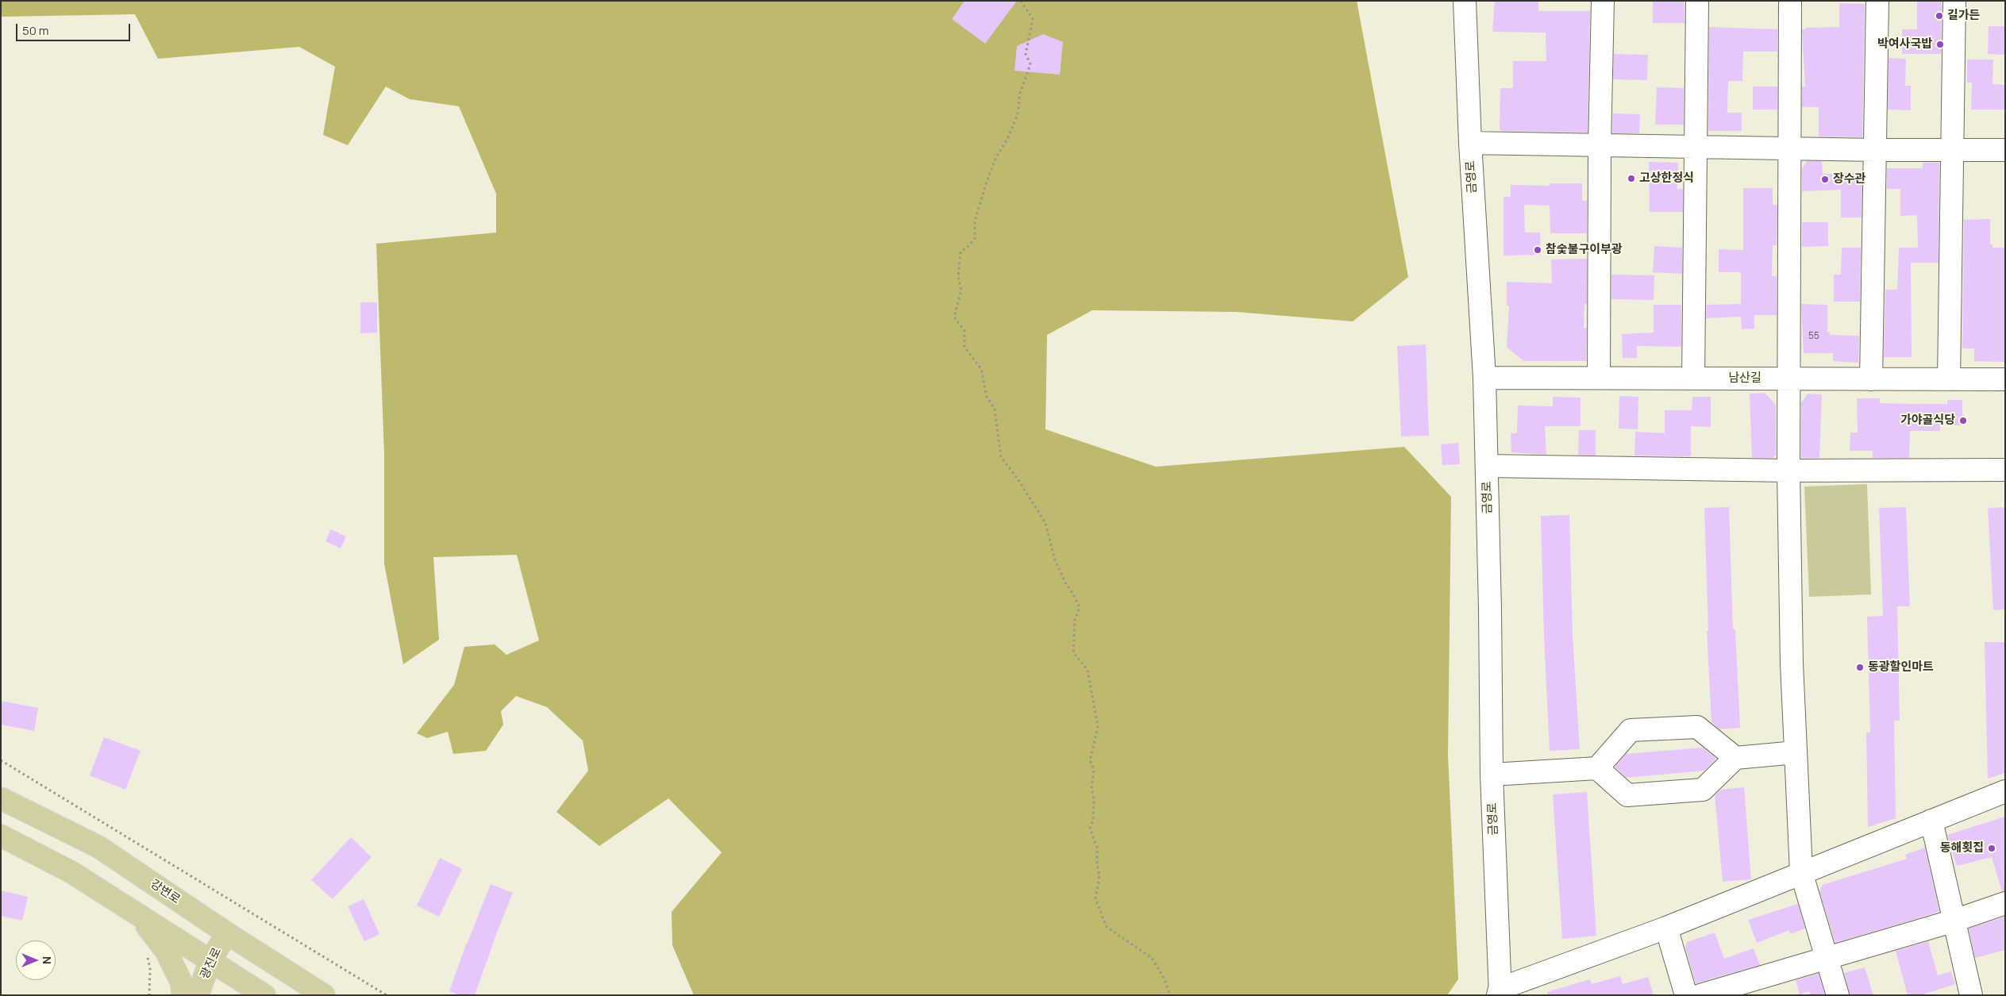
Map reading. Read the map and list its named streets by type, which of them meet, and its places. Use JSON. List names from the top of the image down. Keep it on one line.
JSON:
{"streets":{"main road":["강변로","광진로"],"street":["금영로","남산길"]},"crossings":[["금영로","남산길"],["강변로","광진로"]],"places":["길가든","박여사국밥","고상한정식","장수관","참숯불구이부광","가야골식당","동광할인마트","동해횟집"],"house_numbers":["55"],"scale_bar":"50 m","north":"right"}
